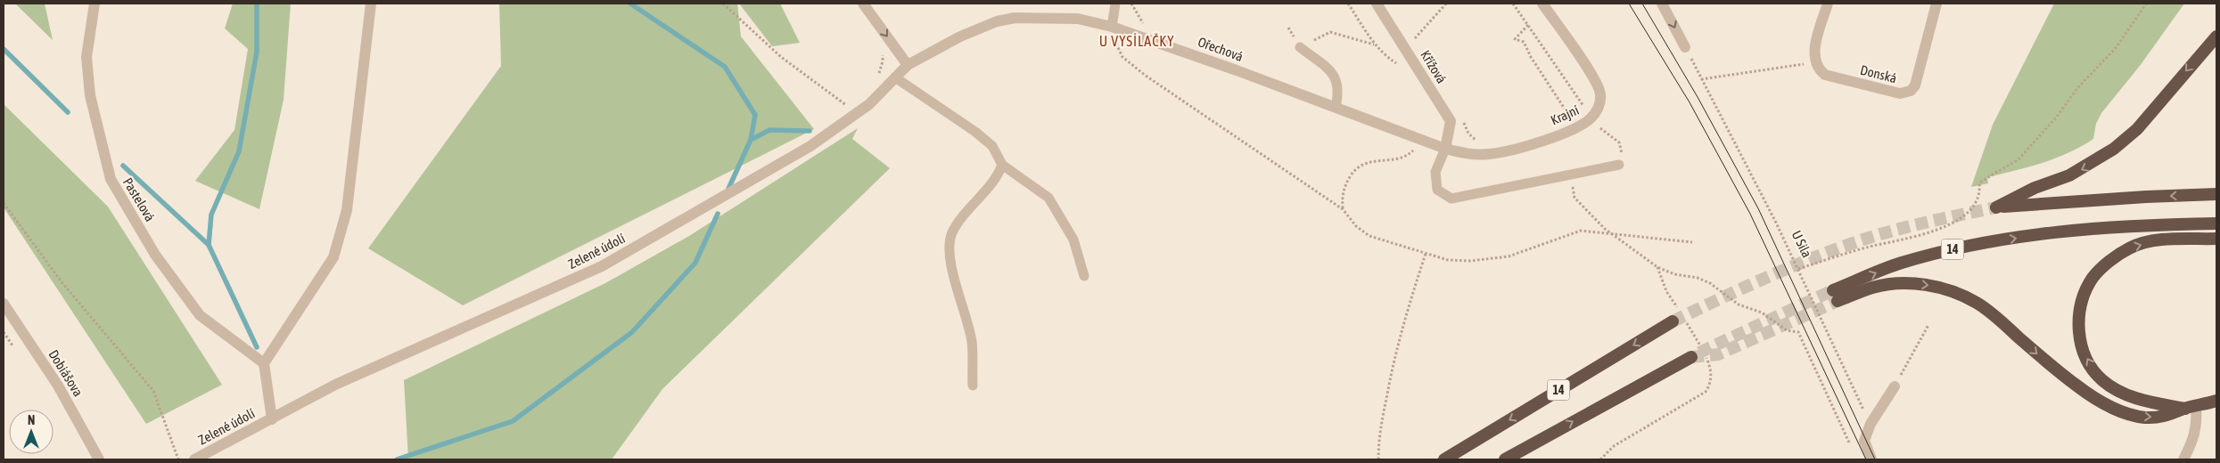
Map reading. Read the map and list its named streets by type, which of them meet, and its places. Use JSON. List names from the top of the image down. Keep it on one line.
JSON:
{"streets":{"highway":["14"],"street":["Ořechová","Křížová","Donská","Krajní","Pastelová","Zelené údolí","Dobiášova"],"path":["U Sila"]},"crossings":[["Ořechová","Křížová"],["Ořechová","Krajní"],["Ořechová","Zelené údolí"],["Křížová","Krajní"],["Pastelová","Zelené údolí"]],"districts":["U VYSÍLAČKY"],"north":"top"}
